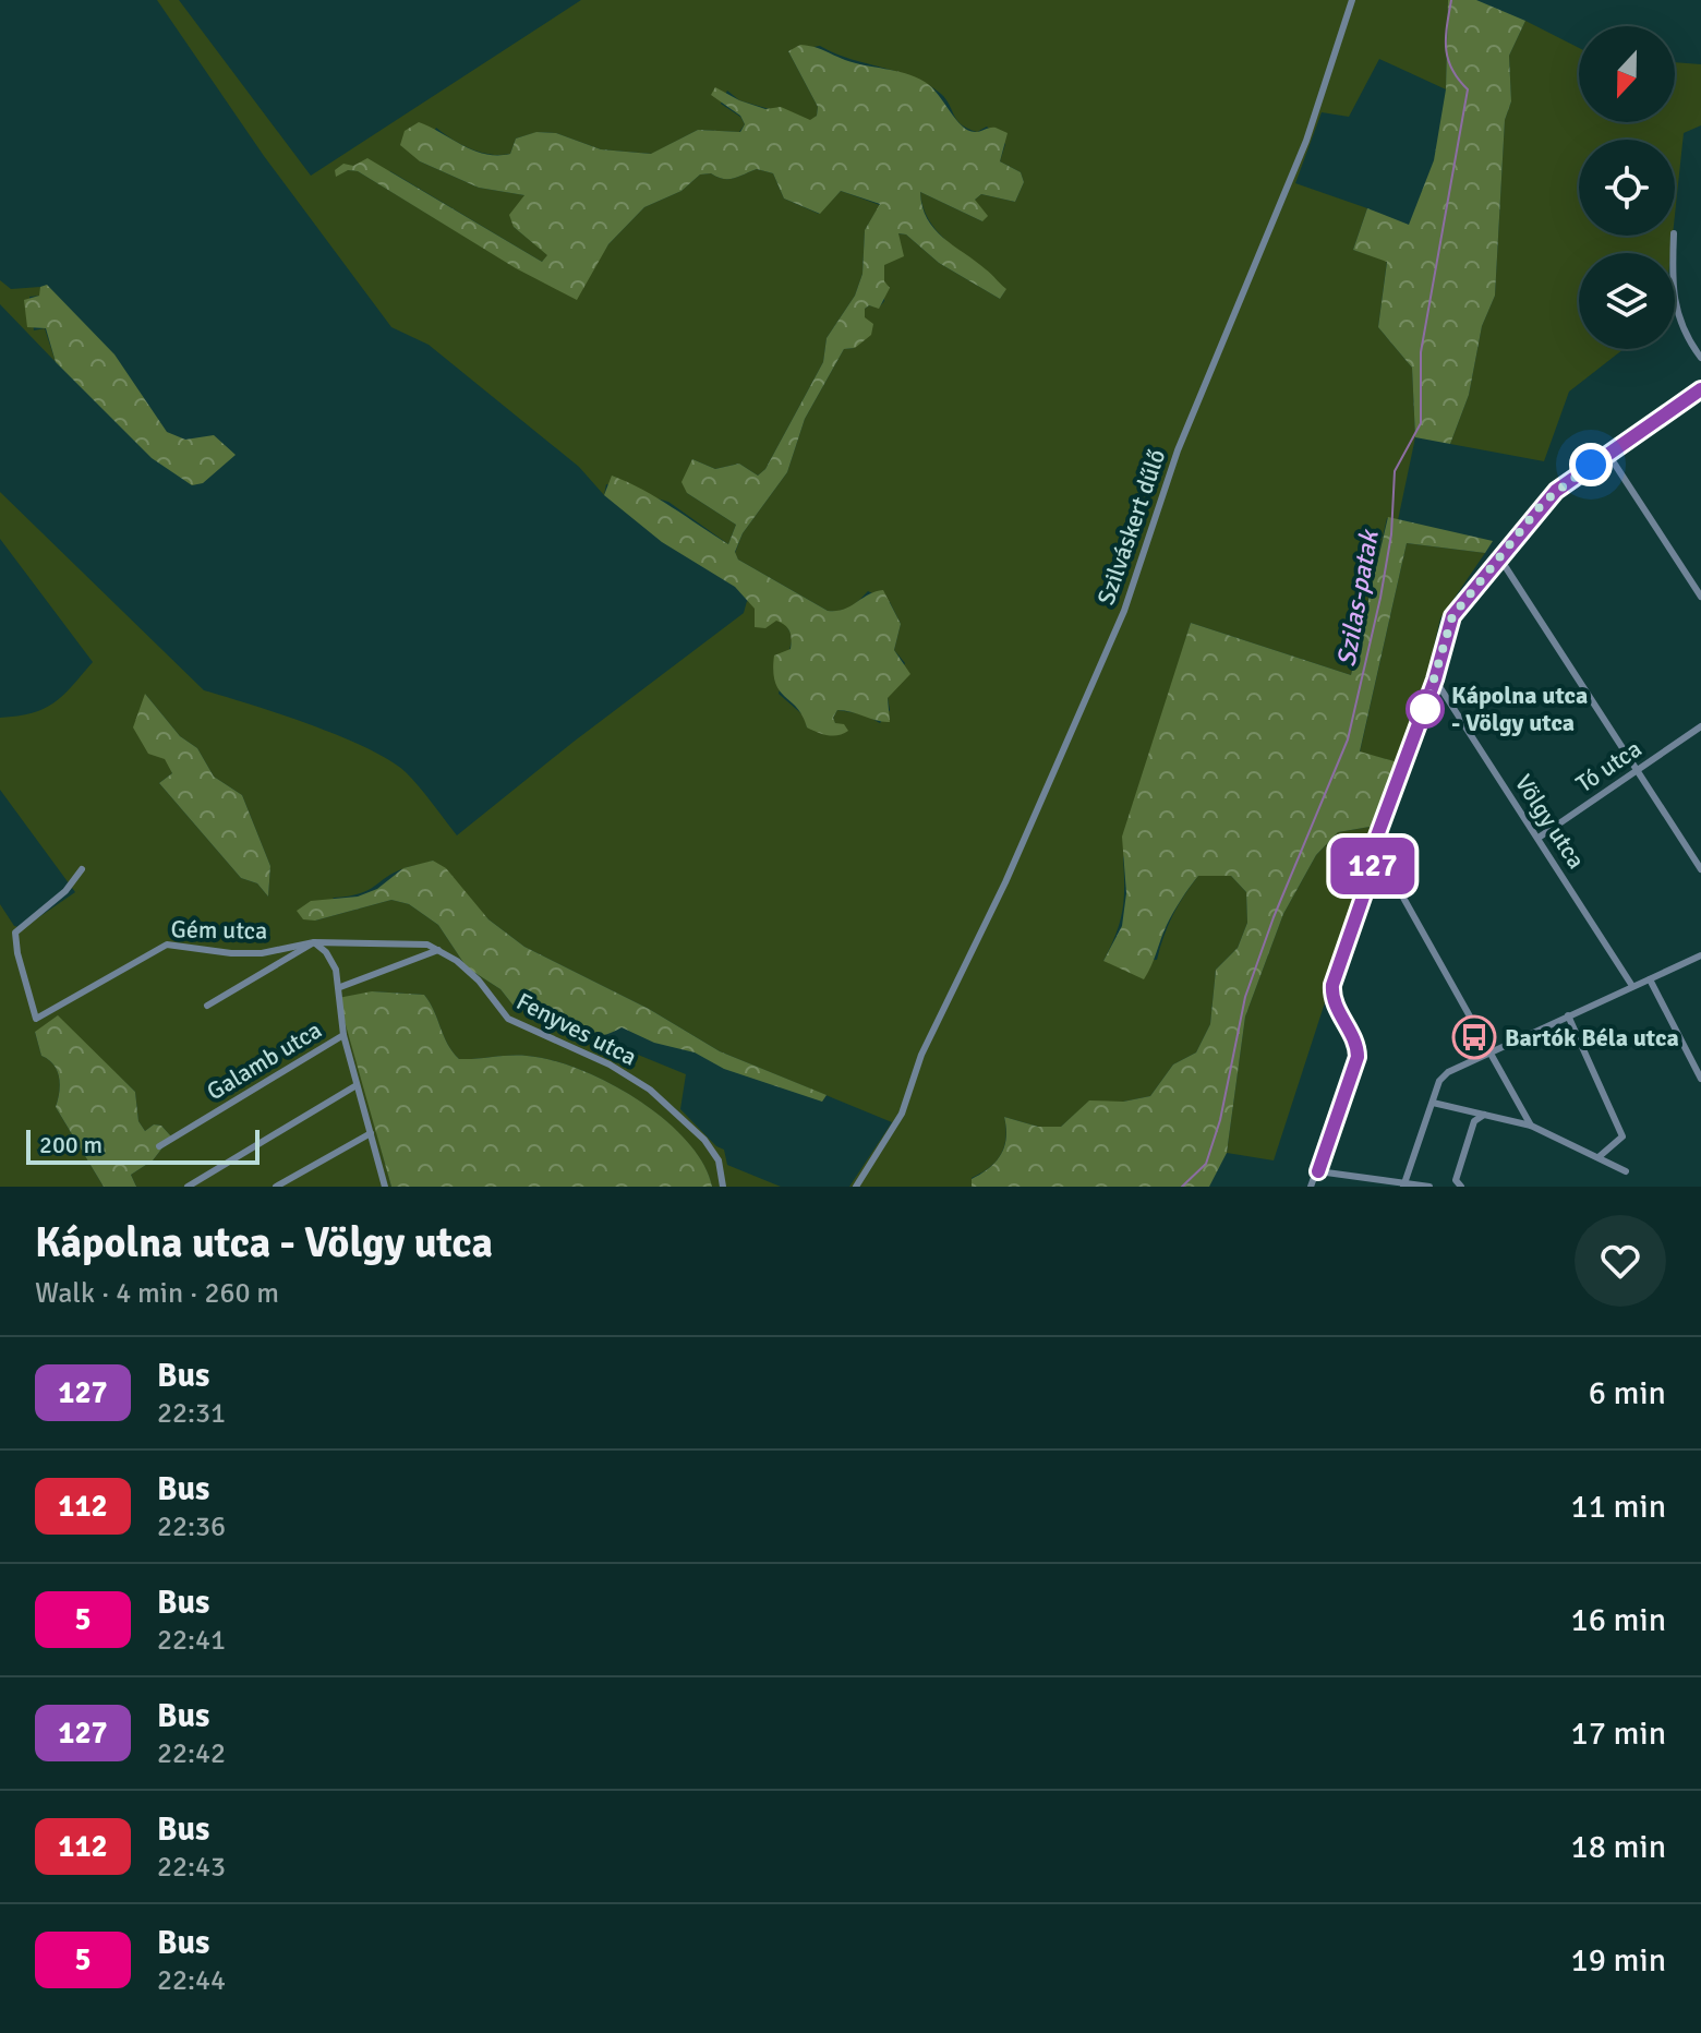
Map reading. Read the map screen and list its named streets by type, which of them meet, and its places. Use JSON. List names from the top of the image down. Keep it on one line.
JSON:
{"streets":{"street":["Szilváskert dűlő","Tó utca","Völgy utca","Gém utca","Fenyves utca","Galamb utca"]},"crossings":[["Tó utca","Völgy utca"],["Gém utca","Fenyves utca"]],"water":["Szilas-patak"],"places":{"other":["Kápolna utca - Völgy utca"],"bus stop":["Bartók Béla utca"]},"lines":["bus line 127"],"scale_bar":"200 m","north":"bottom","page":{"on_map":"127","scale":"200 m","heading":["Kápolna utca - Völgy utca","Walk · 4 min · 260 m"],"list":[{"mark":"127","name":"Bus","note":"22:31","value":"6 min"},{"mark":"112","name":"Bus","note":"22:36","value":"11 min"},{"mark":"5","name":"Bus","note":"22:41","value":"16 min"},{"mark":"127","name":"Bus","note":"22:42","value":"17 min"},{"mark":"112","name":"Bus","note":"22:43","value":"18 min"},{"mark":"5","name":"Bus","note":"22:44","value":"19 min"}]}}
